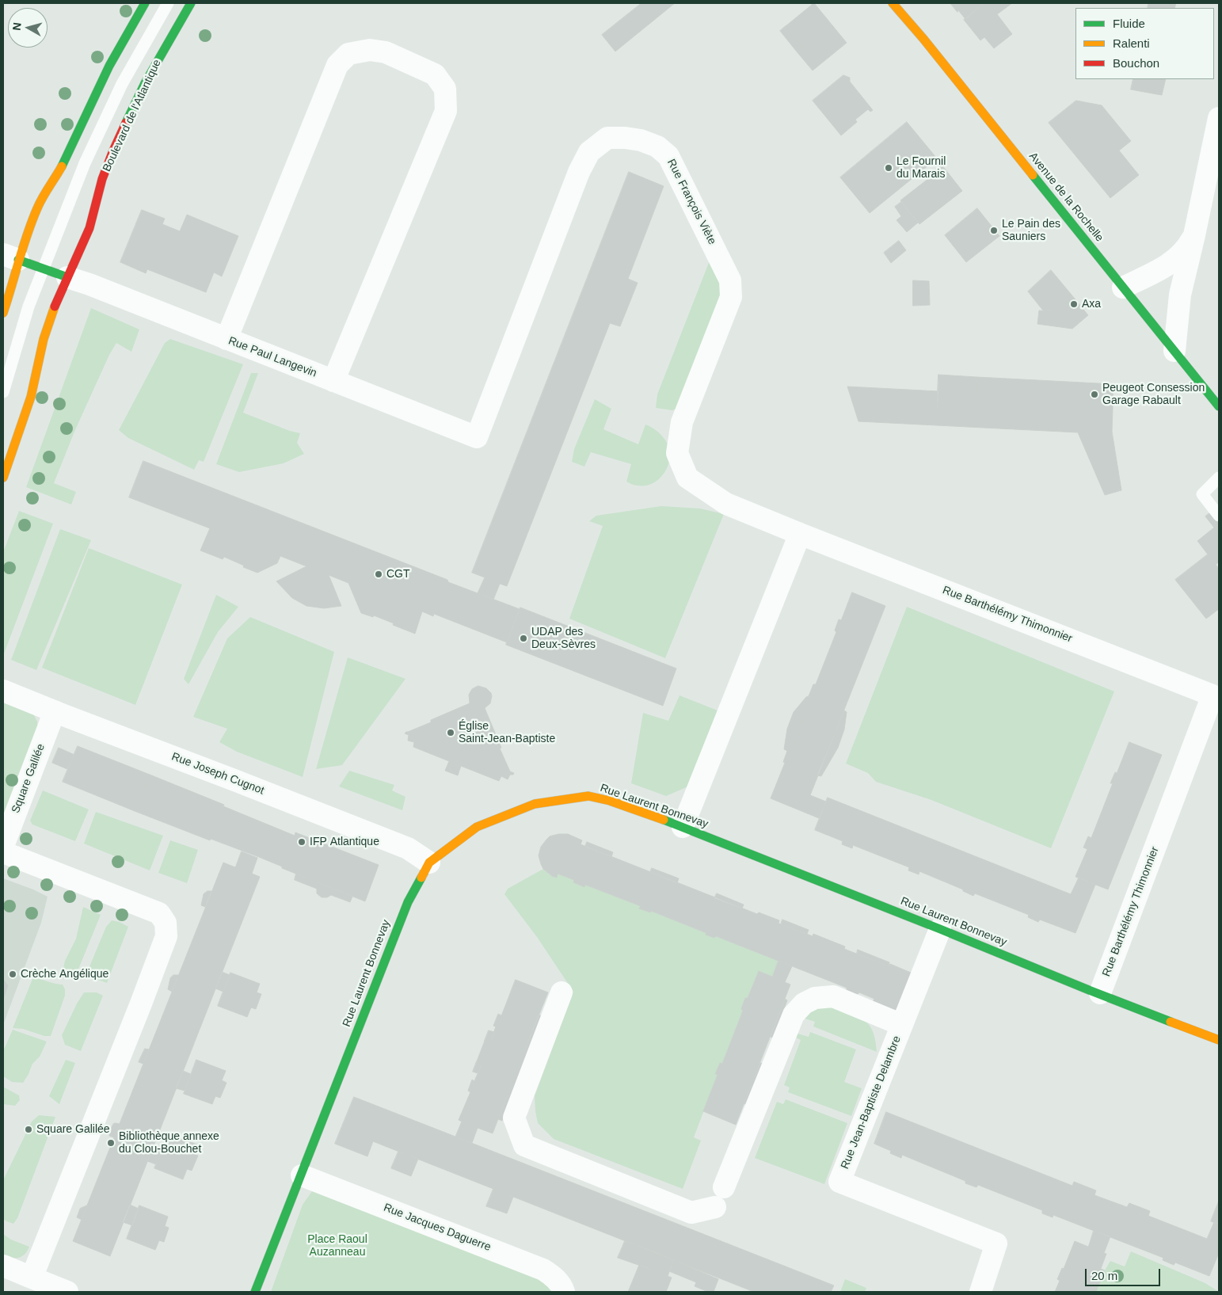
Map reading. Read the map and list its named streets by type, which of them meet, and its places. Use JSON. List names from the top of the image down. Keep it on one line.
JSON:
{"streets":{"main road":["Boulevard de l'Atlantique","Avenue de la Rochelle","Rue Laurent Bonnevay"],"street":["Rue François Viète","Rue Paul Langevin","Rue Barthélémy Thimonnier","Rue Joseph Cugnot","Square Galilée","Rue Jean-Baptiste Delambre","Rue Jacques Daguerre"]},"crossings":[["Boulevard de l'Atlantique","Rue Paul Langevin"],["Rue François Viète","Rue Paul Langevin"],["Rue François Viète","Rue Barthélémy Thimonnier"],["Rue Barthélémy Thimonnier","Rue Laurent Bonnevay"],["Rue Joseph Cugnot","Square Galilée"],["Rue Joseph Cugnot","Rue Laurent Bonnevay"],["Rue Laurent Bonnevay","Rue Jean-Baptiste Delambre"],["Rue Laurent Bonnevay","Rue Jacques Daguerre"]],"parks":["Place Raoul Auzanneau"],"places":["Le Fournil du Marais","Le Pain des Sauniers","Axa","Peugeot Consession Garage Rabault","CGT","UDAP des Deux-Sèvres","Église Saint-Jean-Baptiste","IFP Atlantique","Crèche Angélique","Square Galilée","Bibliothèque annexe du Clou-Bouchet"],"legend":["Fluide","Ralenti","Bouchon"],"scale_bar":"20 m","north":"left"}
